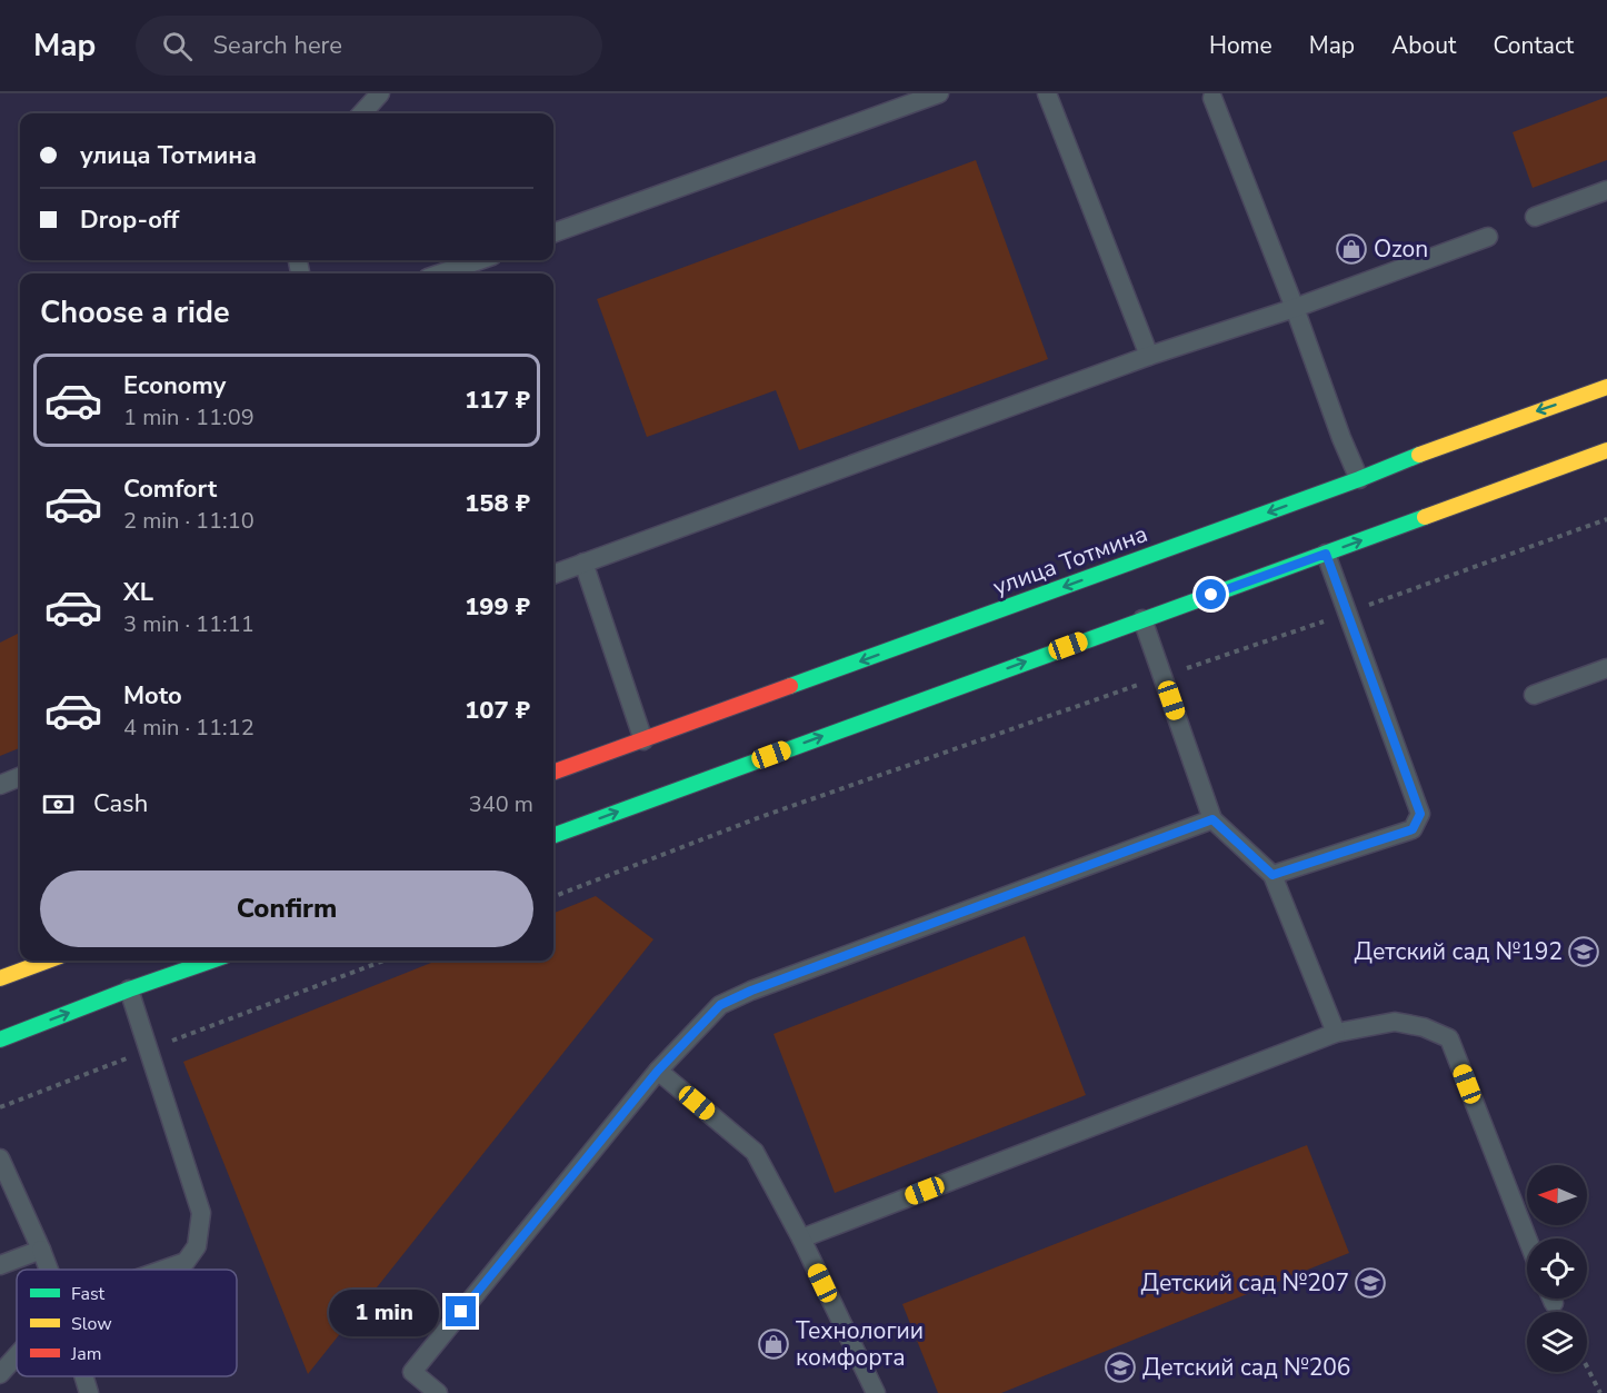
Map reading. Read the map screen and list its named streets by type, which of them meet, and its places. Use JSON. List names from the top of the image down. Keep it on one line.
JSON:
{"streets":{"main road":["улица Тотмина"]},"places":{"shop":["Ozon","Технологии комфорта"],"school or university":["Детский сад №192","Детский сад №207","Детский сад №206"]},"legend":["Fast","Slow","Jam"],"north":"left","page":{"header":"Map","search":"Search here","nav":["Home","Map","About","Contact"],"banner":["улица Тотмина","Drop-off"],"heading":"Choose a ride","list":[{"name":"Economy","note":"1 min · 11:09","value":"117 ₽"},{"name":"Comfort","note":"2 min · 11:10","value":"158 ₽"},{"name":"XL","note":"3 min · 11:11","value":"199 ₽"},{"name":"Moto","note":"4 min · 11:12","value":"107 ₽"}],"pay":["Cash","340 m"],"buttons":"Confirm","bubble":"1 min"}}
